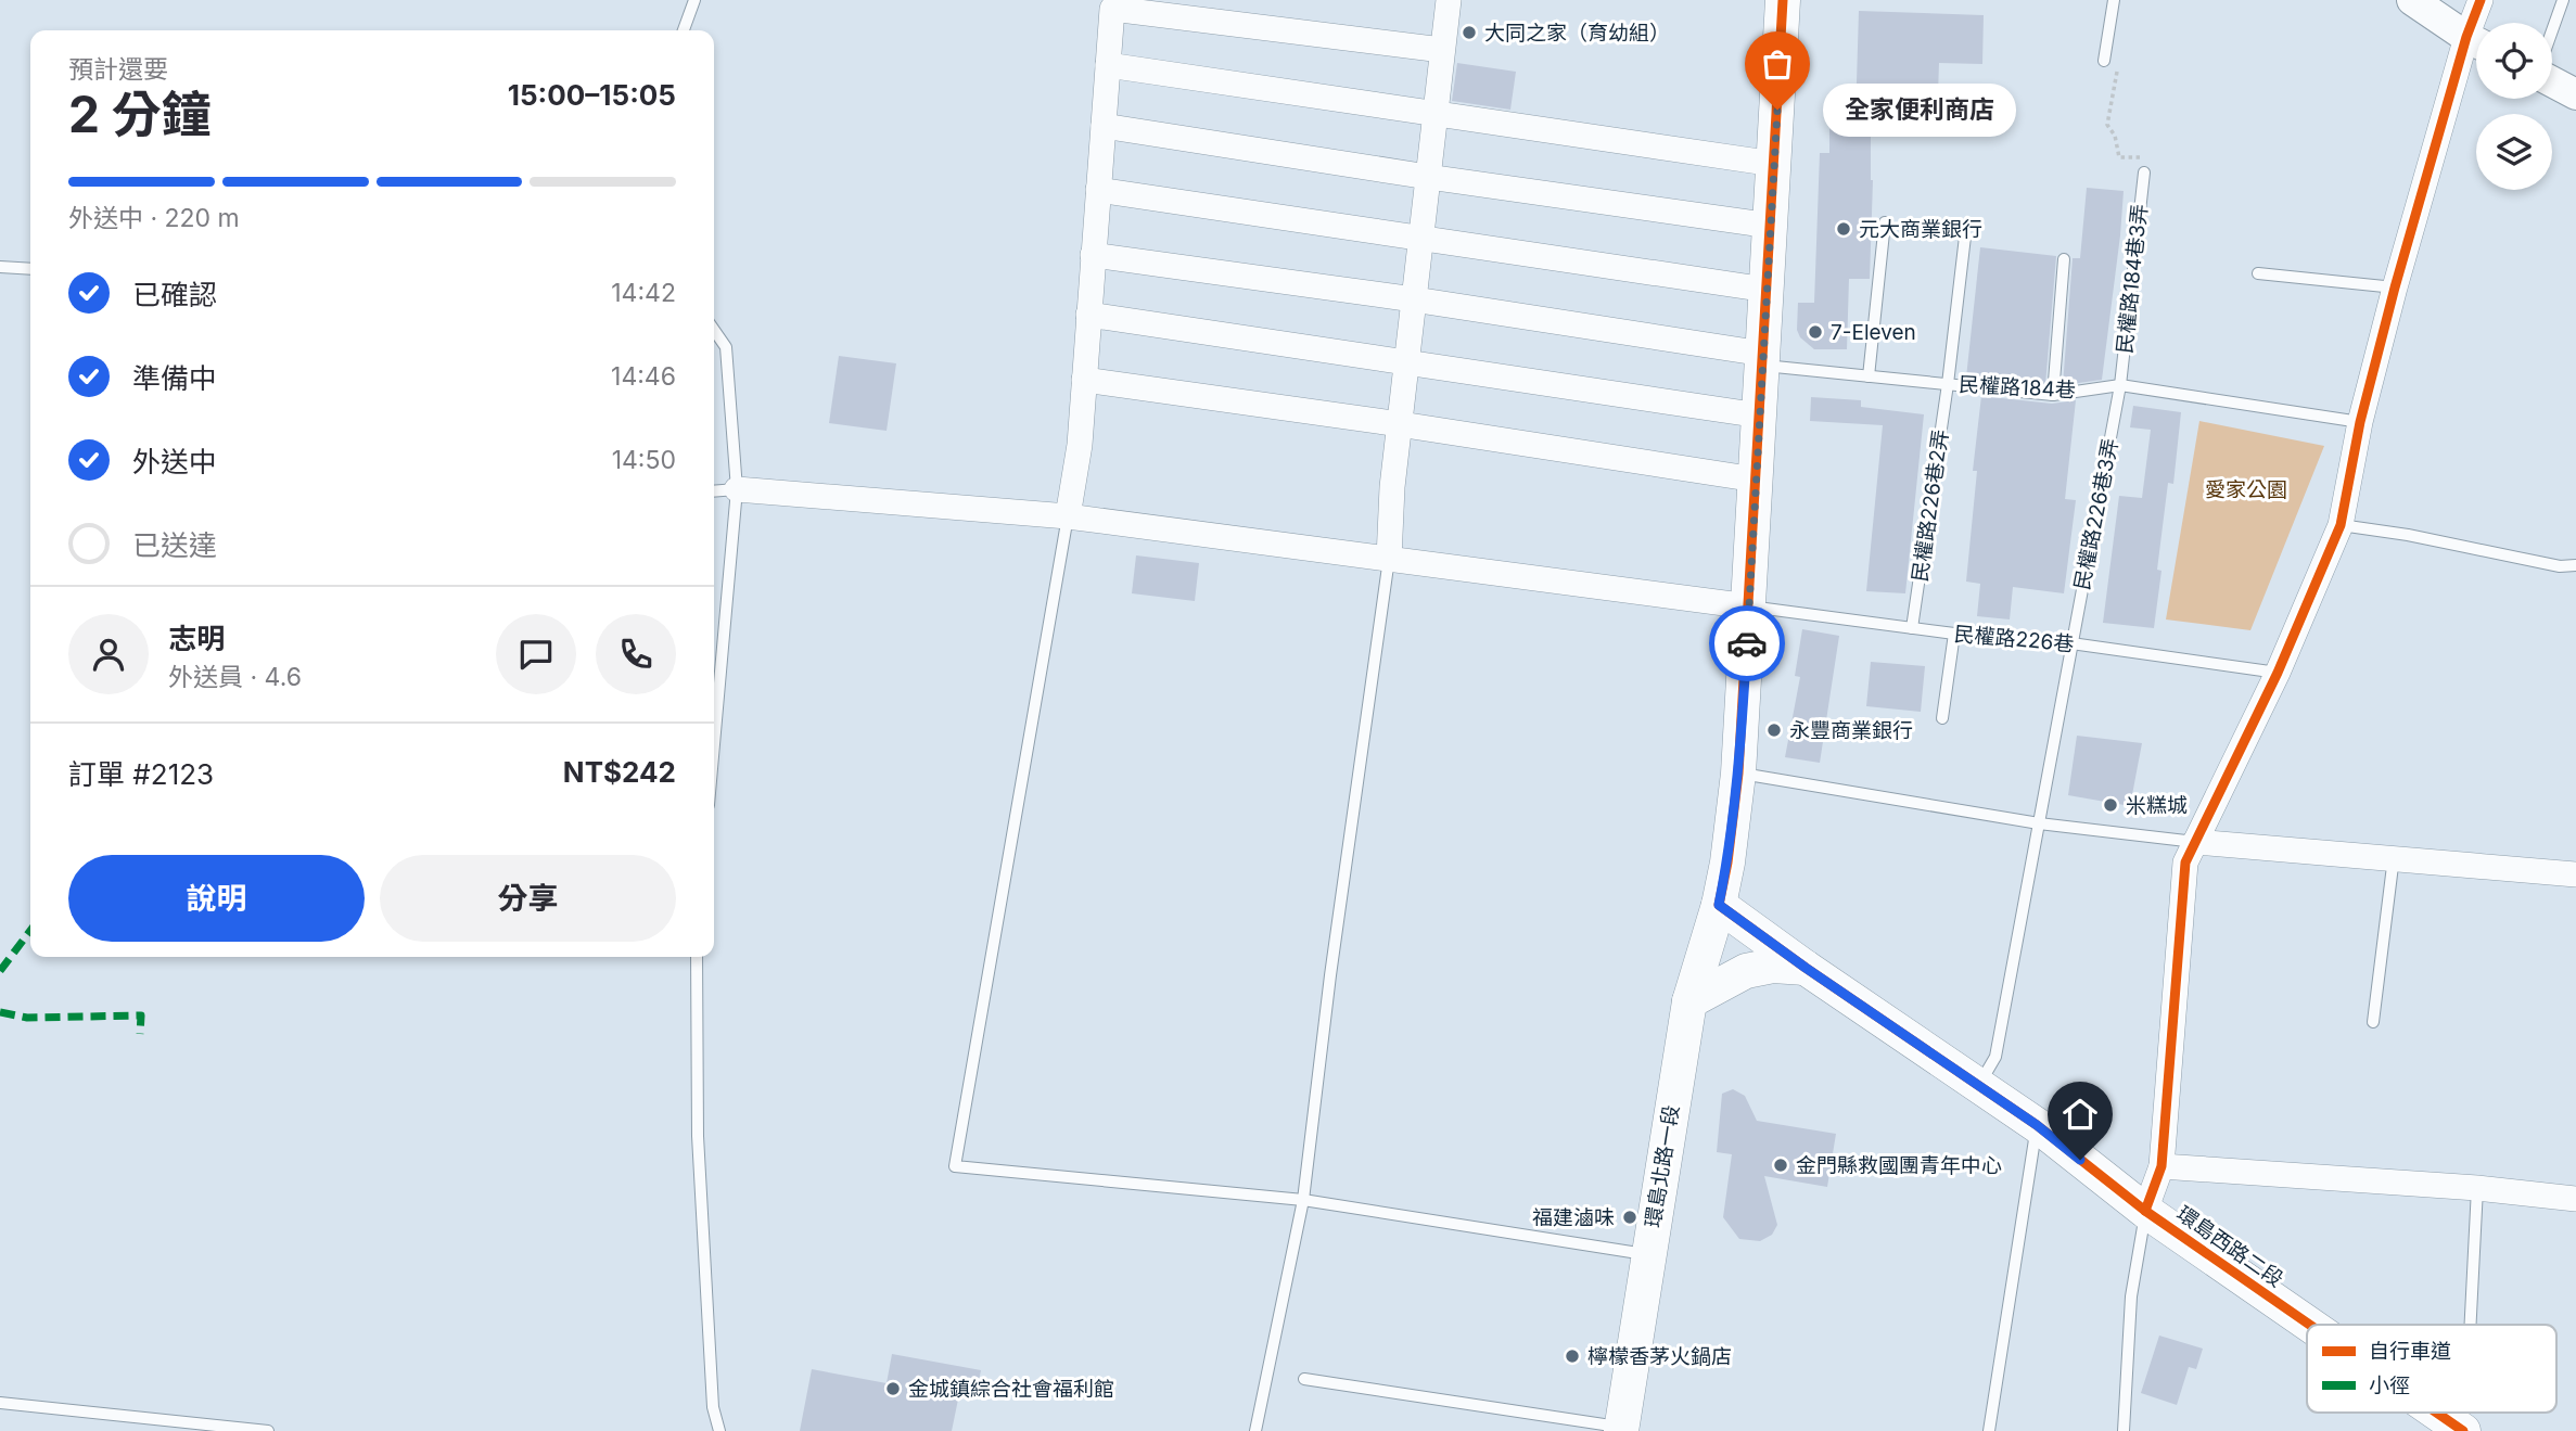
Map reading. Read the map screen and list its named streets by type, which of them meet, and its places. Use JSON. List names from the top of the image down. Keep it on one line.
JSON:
{"streets":{"main road":["環島北路一段","環島西路二段"],"lane":["民權路184巷3弄","民權路184巷","民權路226巷2弄","民權路226巷3弄","民權路226巷"]},"crossings":[["民權路184巷3弄","民權路184巷"],["民權路184巷3弄","民權路226巷3弄"],["民權路184巷","民權路226巷2弄"],["民權路184巷","民權路226巷3弄"],["民權路184巷","環島北路一段"],["民權路226巷2弄","民權路226巷"],["民權路226巷3弄","民權路226巷"],["民權路226巷3弄","環島西路二段"],["民權路226巷","環島北路一段"],["環島北路一段","環島西路二段"]],"parks":["愛家公園"],"places":["大同之家（育幼組）","全家便利商店","元大商業銀行","7-Eleven","永豐商業銀行","米糕城","金門縣救國團青年中心","福建滷味","檸檬香茅火鍋店","金城鎮綜合社會福利館"],"legend":["自行車道","小徑"],"page":{"heading":["2 分鐘","預計還要","15:00–15:05"],"panel":["志明","外送員 · 4.6","訂單 #2123","NT$242"],"bubble":"全家便利商店","bar":"外送中 · 220 m","list":[["已確認","14:42"],["準備中","14:46"],["外送中","14:50"],"已送達"],"buttons":["說明","分享"]}}
